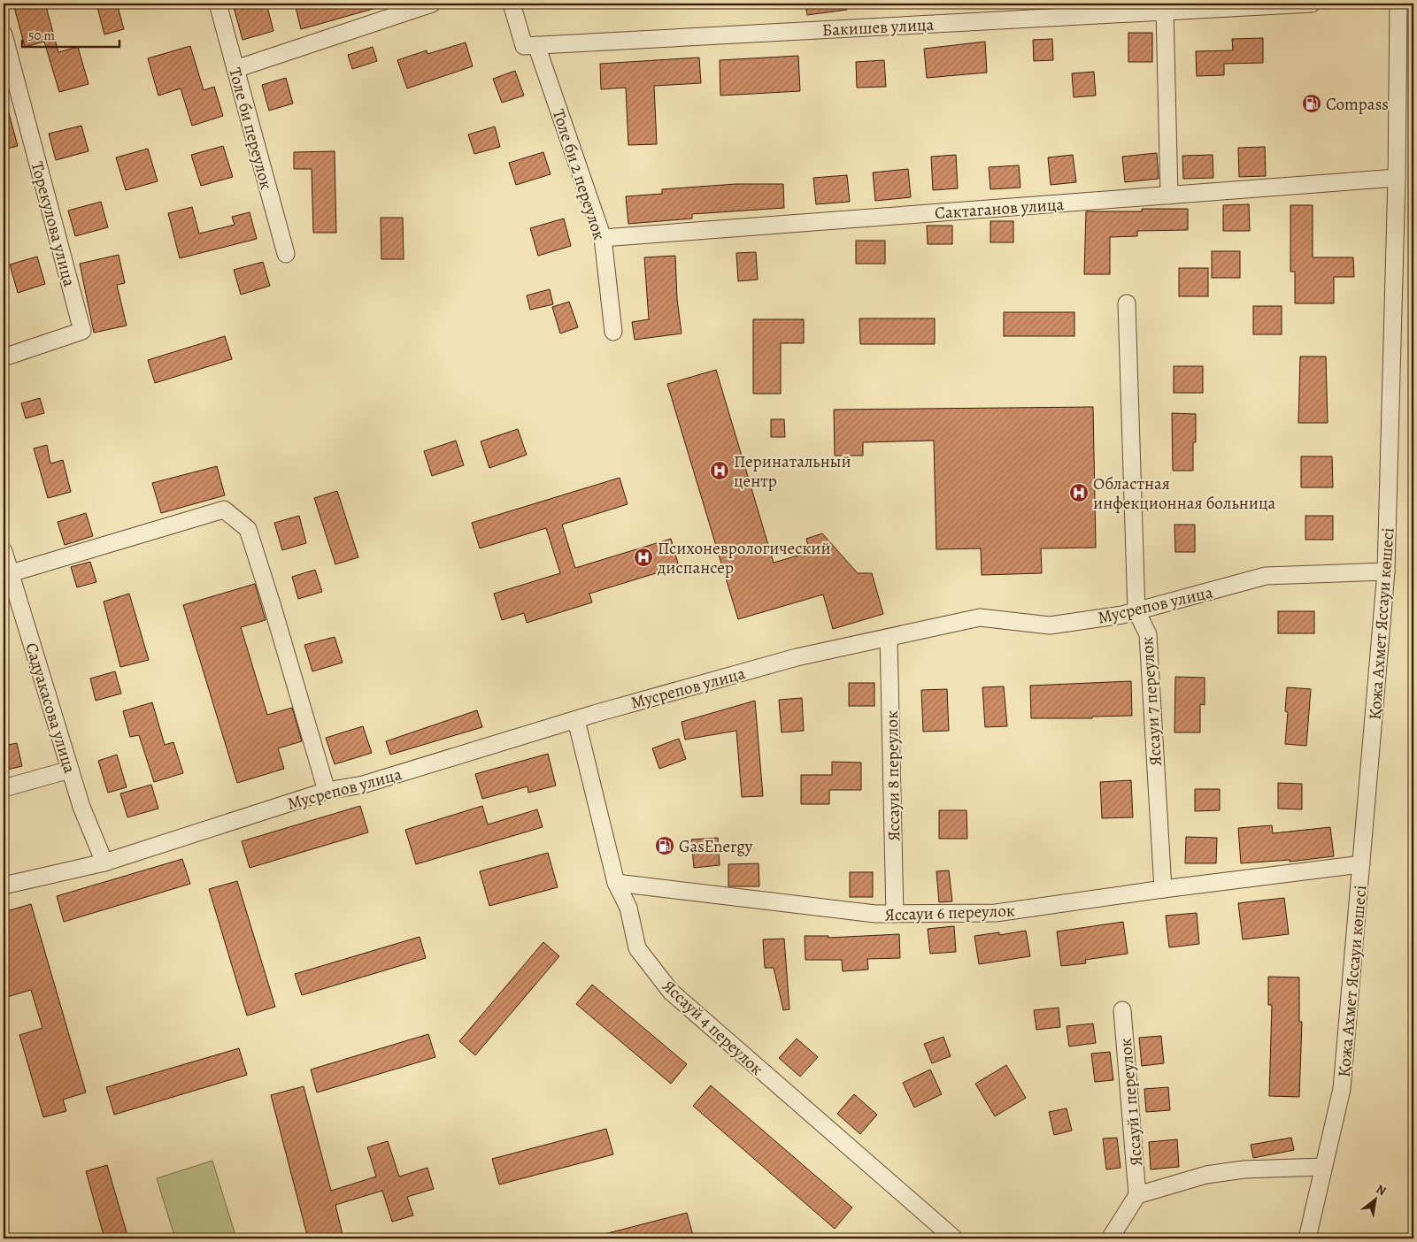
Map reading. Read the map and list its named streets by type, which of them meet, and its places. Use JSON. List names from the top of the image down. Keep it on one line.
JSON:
{"streets":{"street":["Бакишев улица","Толе би переулок","Толе би 2 переулок","Сактаганов улица","Торекулова улица","Мусрепов улица","Қожа Ахмет Яссауи көшесі","Яссауи 7 переулок","Садуакасова улица","Яссауи 8 переулок","Яссауи 6 переулок","Яссауй 4 переулок","Яссауй 1 переулок"]},"crossings":[["Бакишев улица","Толе би 2 переулок"],["Толе би 2 переулок","Сактаганов улица"],["Сактаганов улица","Қожа Ахмет Яссауи көшесі"],["Мусрепов улица","Қожа Ахмет Яссауи көшесі"],["Мусрепов улица","Яссауи 7 переулок"],["Мусрепов улица","Садуакасова улица"],["Мусрепов улица","Яссауи 8 переулок"],["Мусрепов улица","Яссауй 4 переулок"],["Қожа Ахмет Яссауи көшесі","Яссауи 6 переулок"],["Яссауи 7 переулок","Яссауи 6 переулок"],["Яссауи 8 переулок","Яссауи 6 переулок"],["Яссауи 6 переулок","Яссауй 4 переулок"]],"places":{"fuel station":["Compass","GasEnergy"],"hospital":["Перинатальный центр","Областная инфекционная больница","Психоневрологический диспансер"]},"scale_bar":"50 m","north":"top right"}
